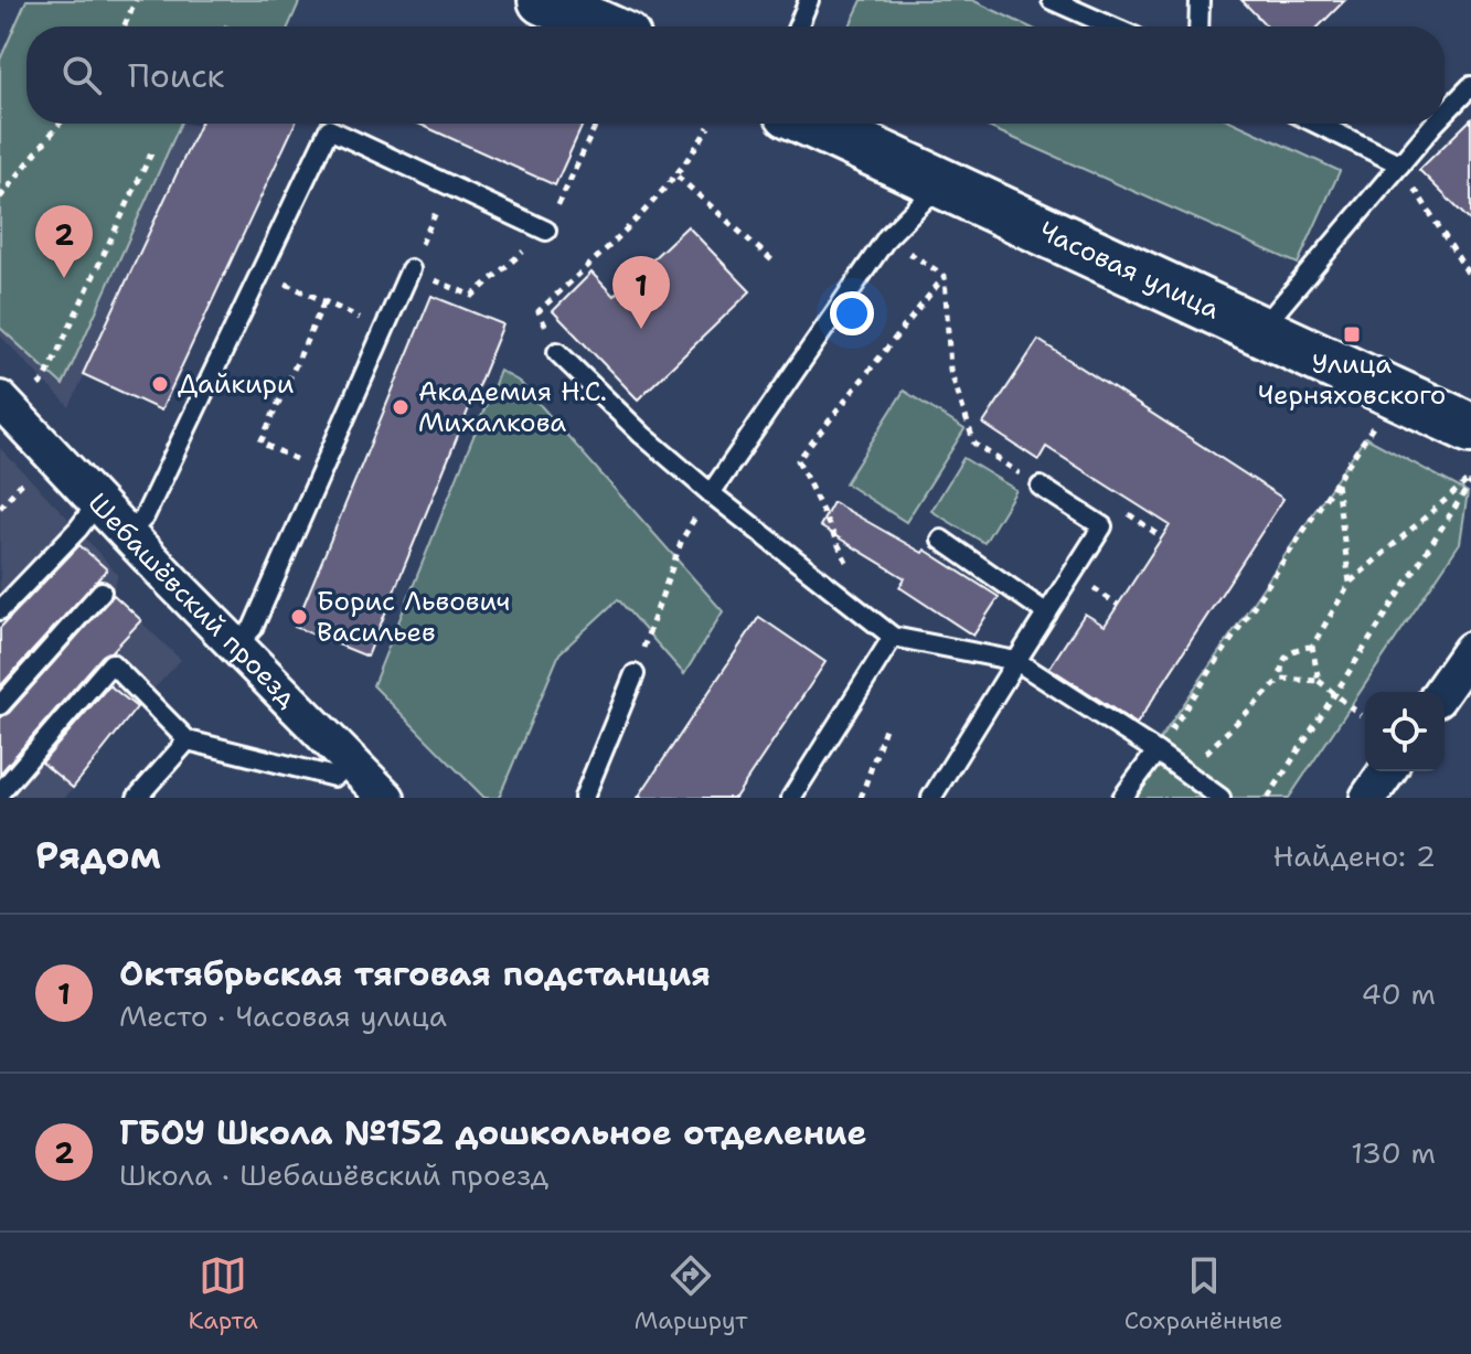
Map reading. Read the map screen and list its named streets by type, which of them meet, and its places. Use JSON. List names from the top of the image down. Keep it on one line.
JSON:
{"streets":{"street":["Часовая улица","Шебашёвский проезд"]},"places":{"transit":["Улица Черняховского"],"other":["Дайкири","Академия Н.С. Михалкова","Борис Львович Васильев"]},"page":{"search":"Поиск","pins":["2","1"],"heading":["Рядом","Найдено: 2"],"list":[{"mark":"1","name":"Октябрьская тяговая подстанция","note":"Место · Часовая улица","value":"40 m"},{"mark":"2","name":"ГБОУ Школа №152 дошкольное отделение","note":"Школа · Шебашёвский проезд","value":"130 m"}],"nav":["Карта","Маршрут","Сохранённые"]}}
